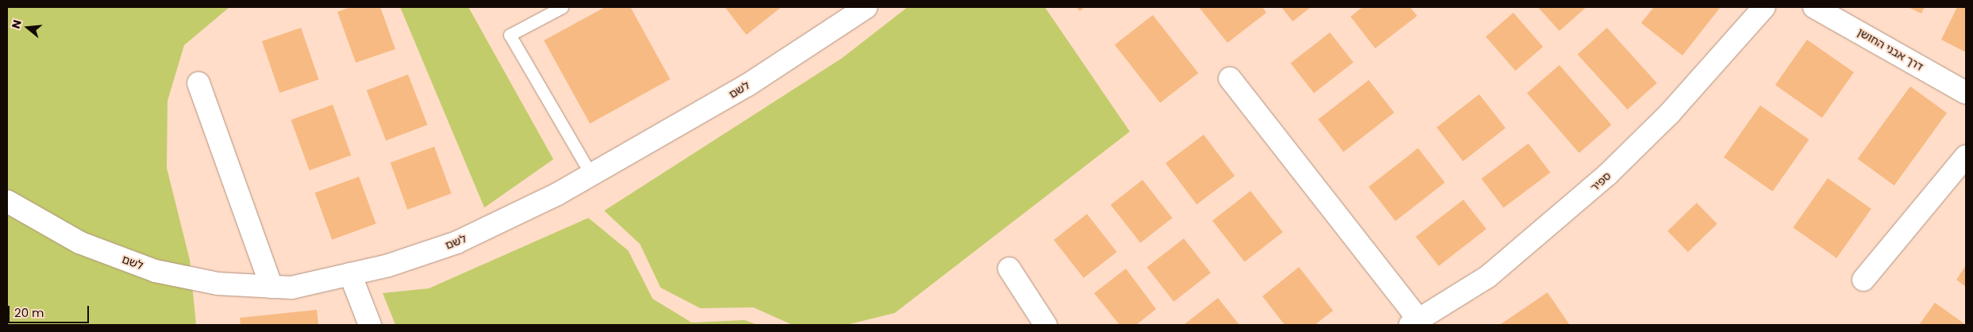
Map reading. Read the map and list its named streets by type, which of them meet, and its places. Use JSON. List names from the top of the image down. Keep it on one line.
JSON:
{"streets":{"street":["דרך אבני החושן","לשם","ספיר"]},"scale_bar":"20 m","north":"left"}
